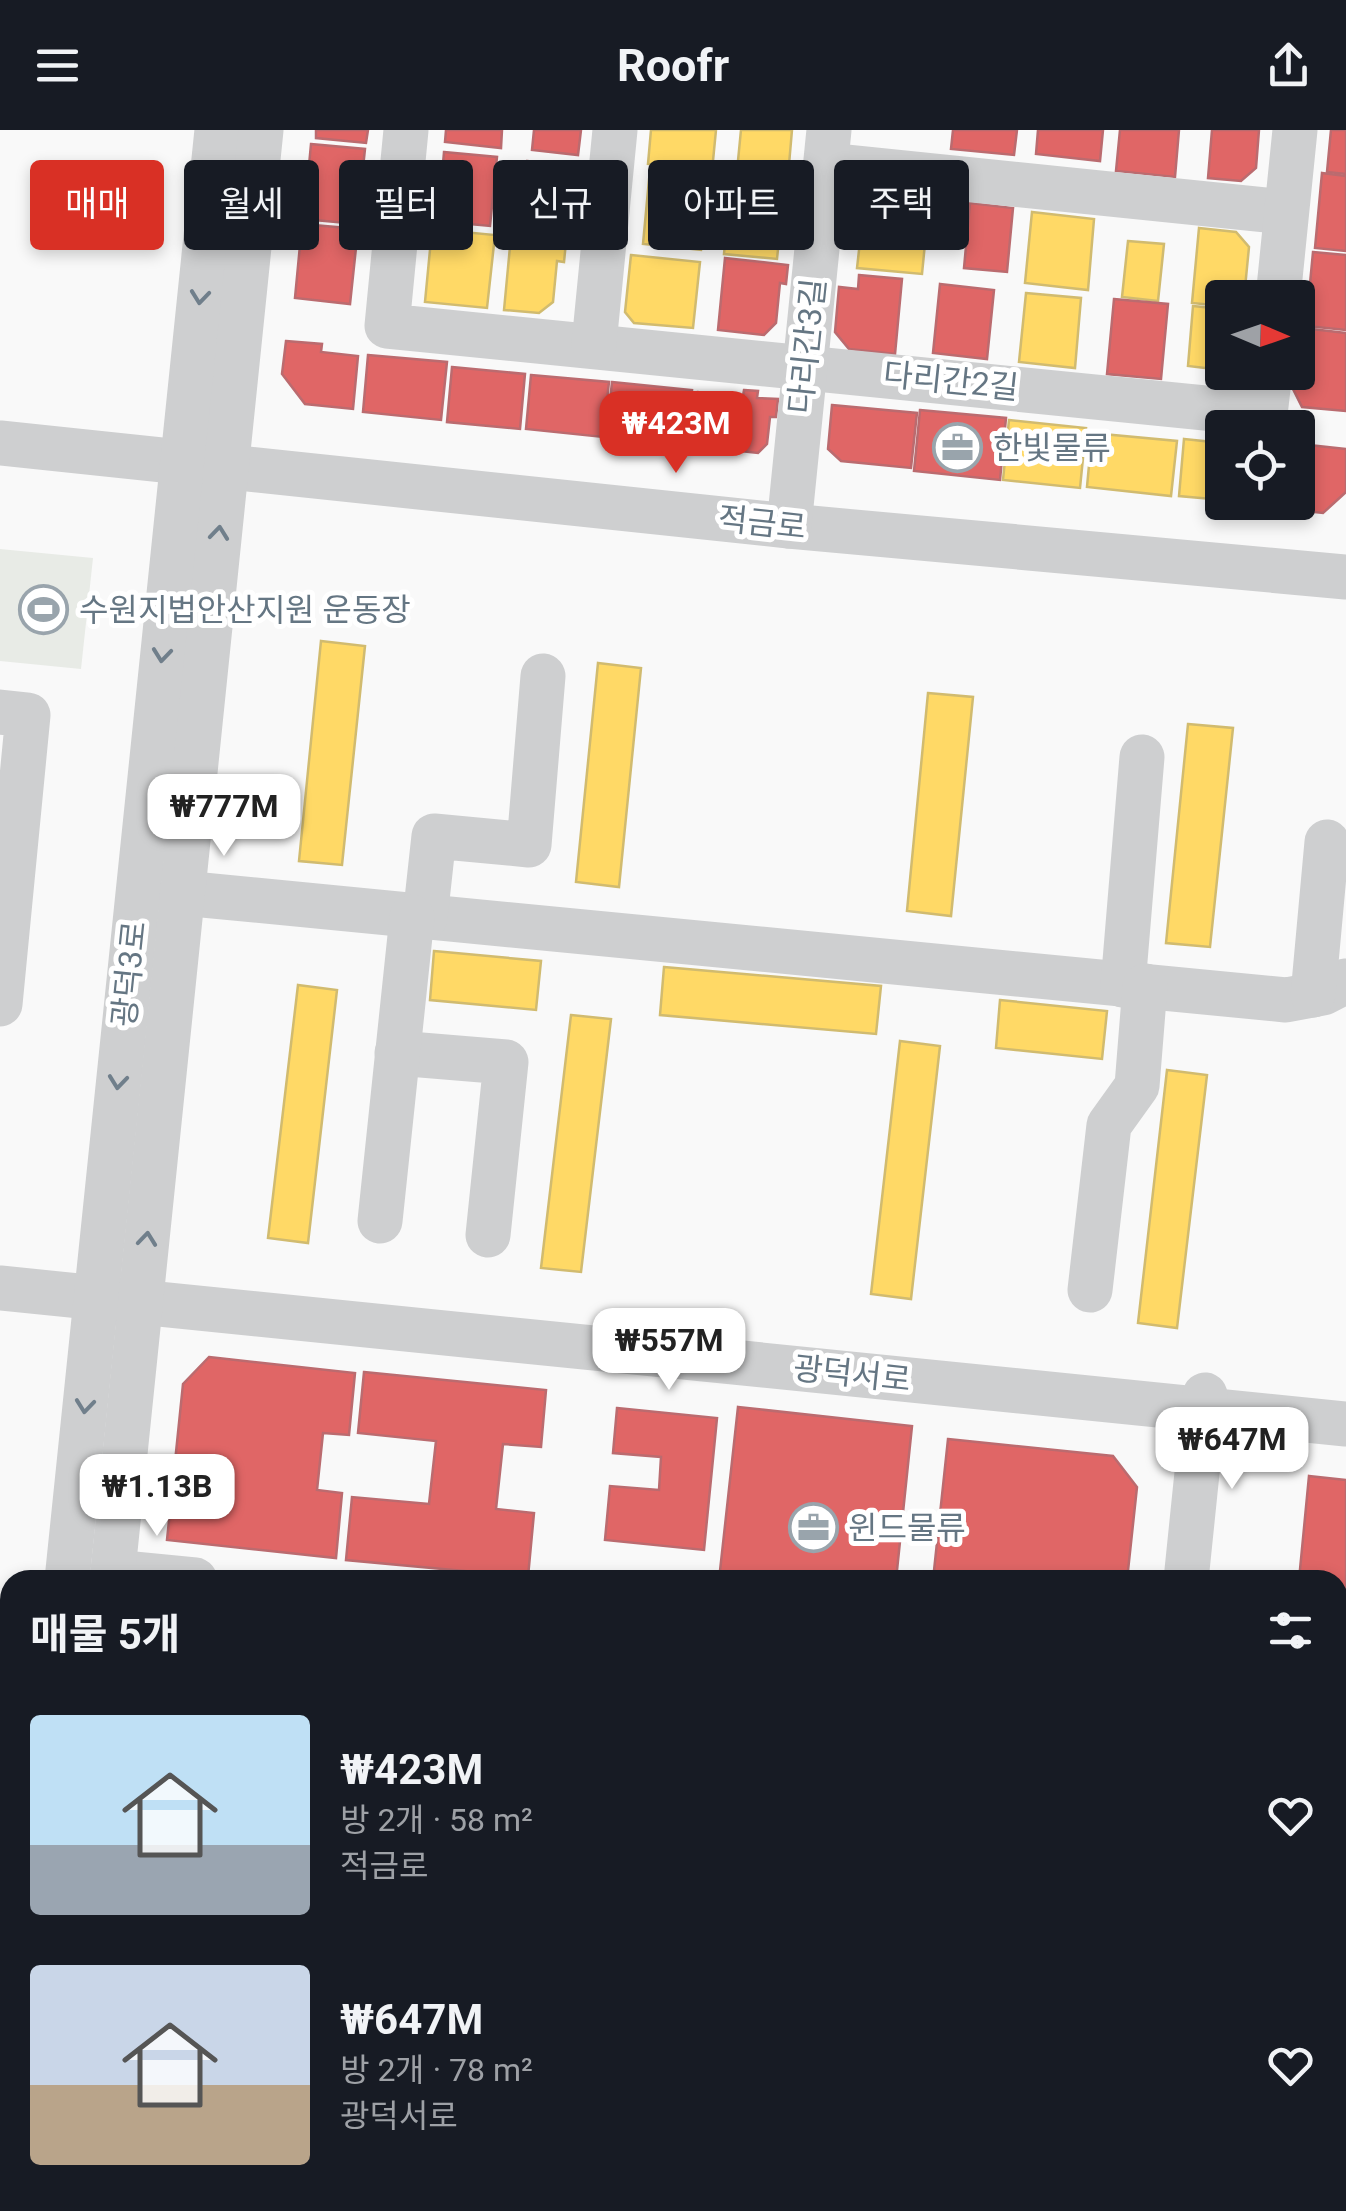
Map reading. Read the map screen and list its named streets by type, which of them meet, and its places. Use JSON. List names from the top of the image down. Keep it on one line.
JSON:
{"streets":{"street":["다리간3길","다리간2길","적금로","광덕3로","광덕서로"]},"crossings":[["다리간3길","다리간2길"],["다리간3길","적금로"],["적금로","광덕3로"],["광덕3로","광덕서로"]],"places":{"office":["한빛물류","윈드물류"],"sports":["수원지법안산지원 운동장"]},"north":"right","page":{"header":"Roofr","chip":["매매","월세","필터","신규","아파트","주택"],"price":["₩423M","₩777M","₩557M","₩647M","₩1.13B"],"heading":"매물 5개","list":[{"name":"₩423M","note":"방 2개 · 58 m² · 적금로"},{"name":"₩647M","note":"방 2개 · 78 m² · 광덕서로"}]}}
